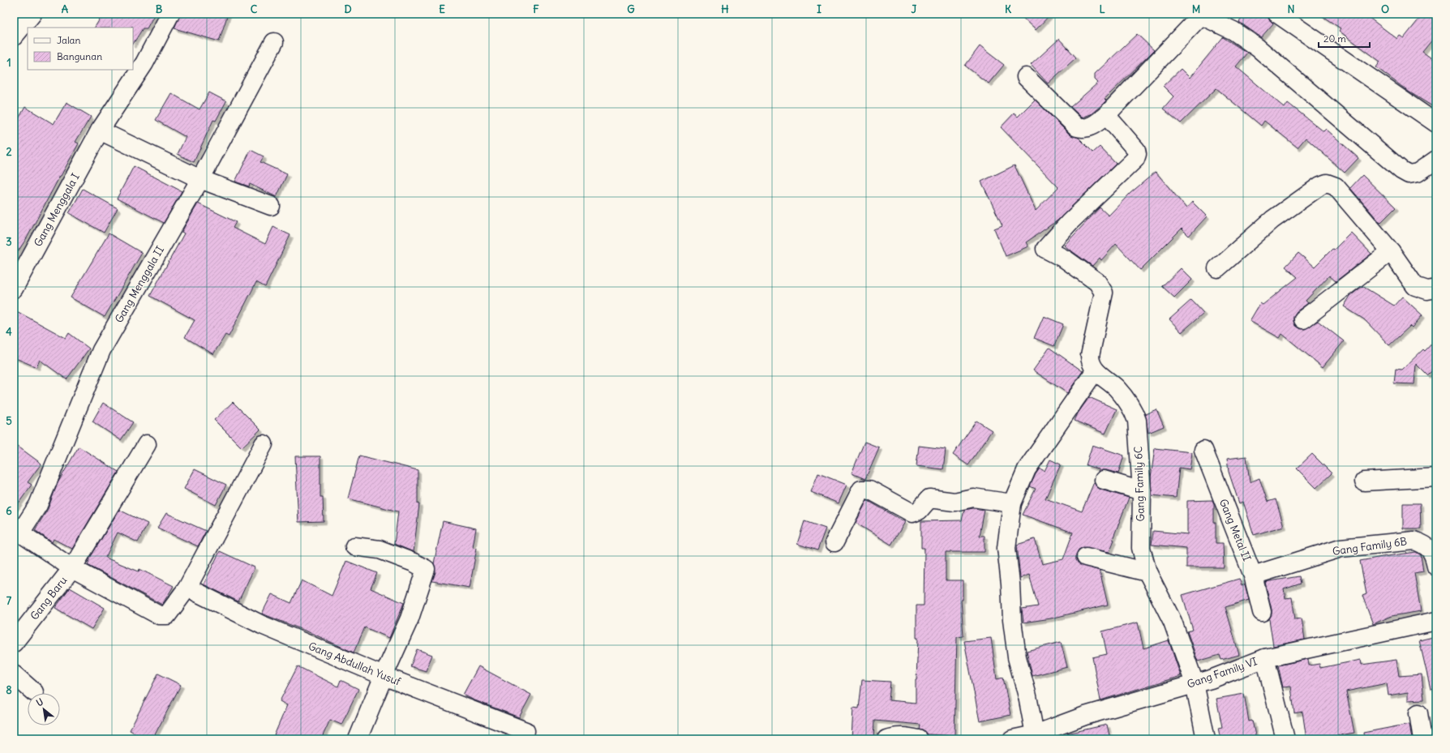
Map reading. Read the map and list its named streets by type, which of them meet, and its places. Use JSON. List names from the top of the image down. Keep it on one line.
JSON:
{"streets":{"street":["Gang Menggala I","Gang Menggala II","Gang Family 6C","Gang Metal II","Gang Family 6B","Gang Baru","Gang Abdullah Yusuf","Gang Family VI"]},"crossings":[["Gang Family 6C","Gang Family VI"],["Gang Metal II","Gang Family 6B"]],"legend":["Jalan","Bangunan"],"scale_bar":"20 m","north":"top left","grid":{"columns":["A","B","C","D","E","F","G","H","I","J","K","L","M","N","O"],"rows":["1","2","3","4","5","6","7","8"]}}
